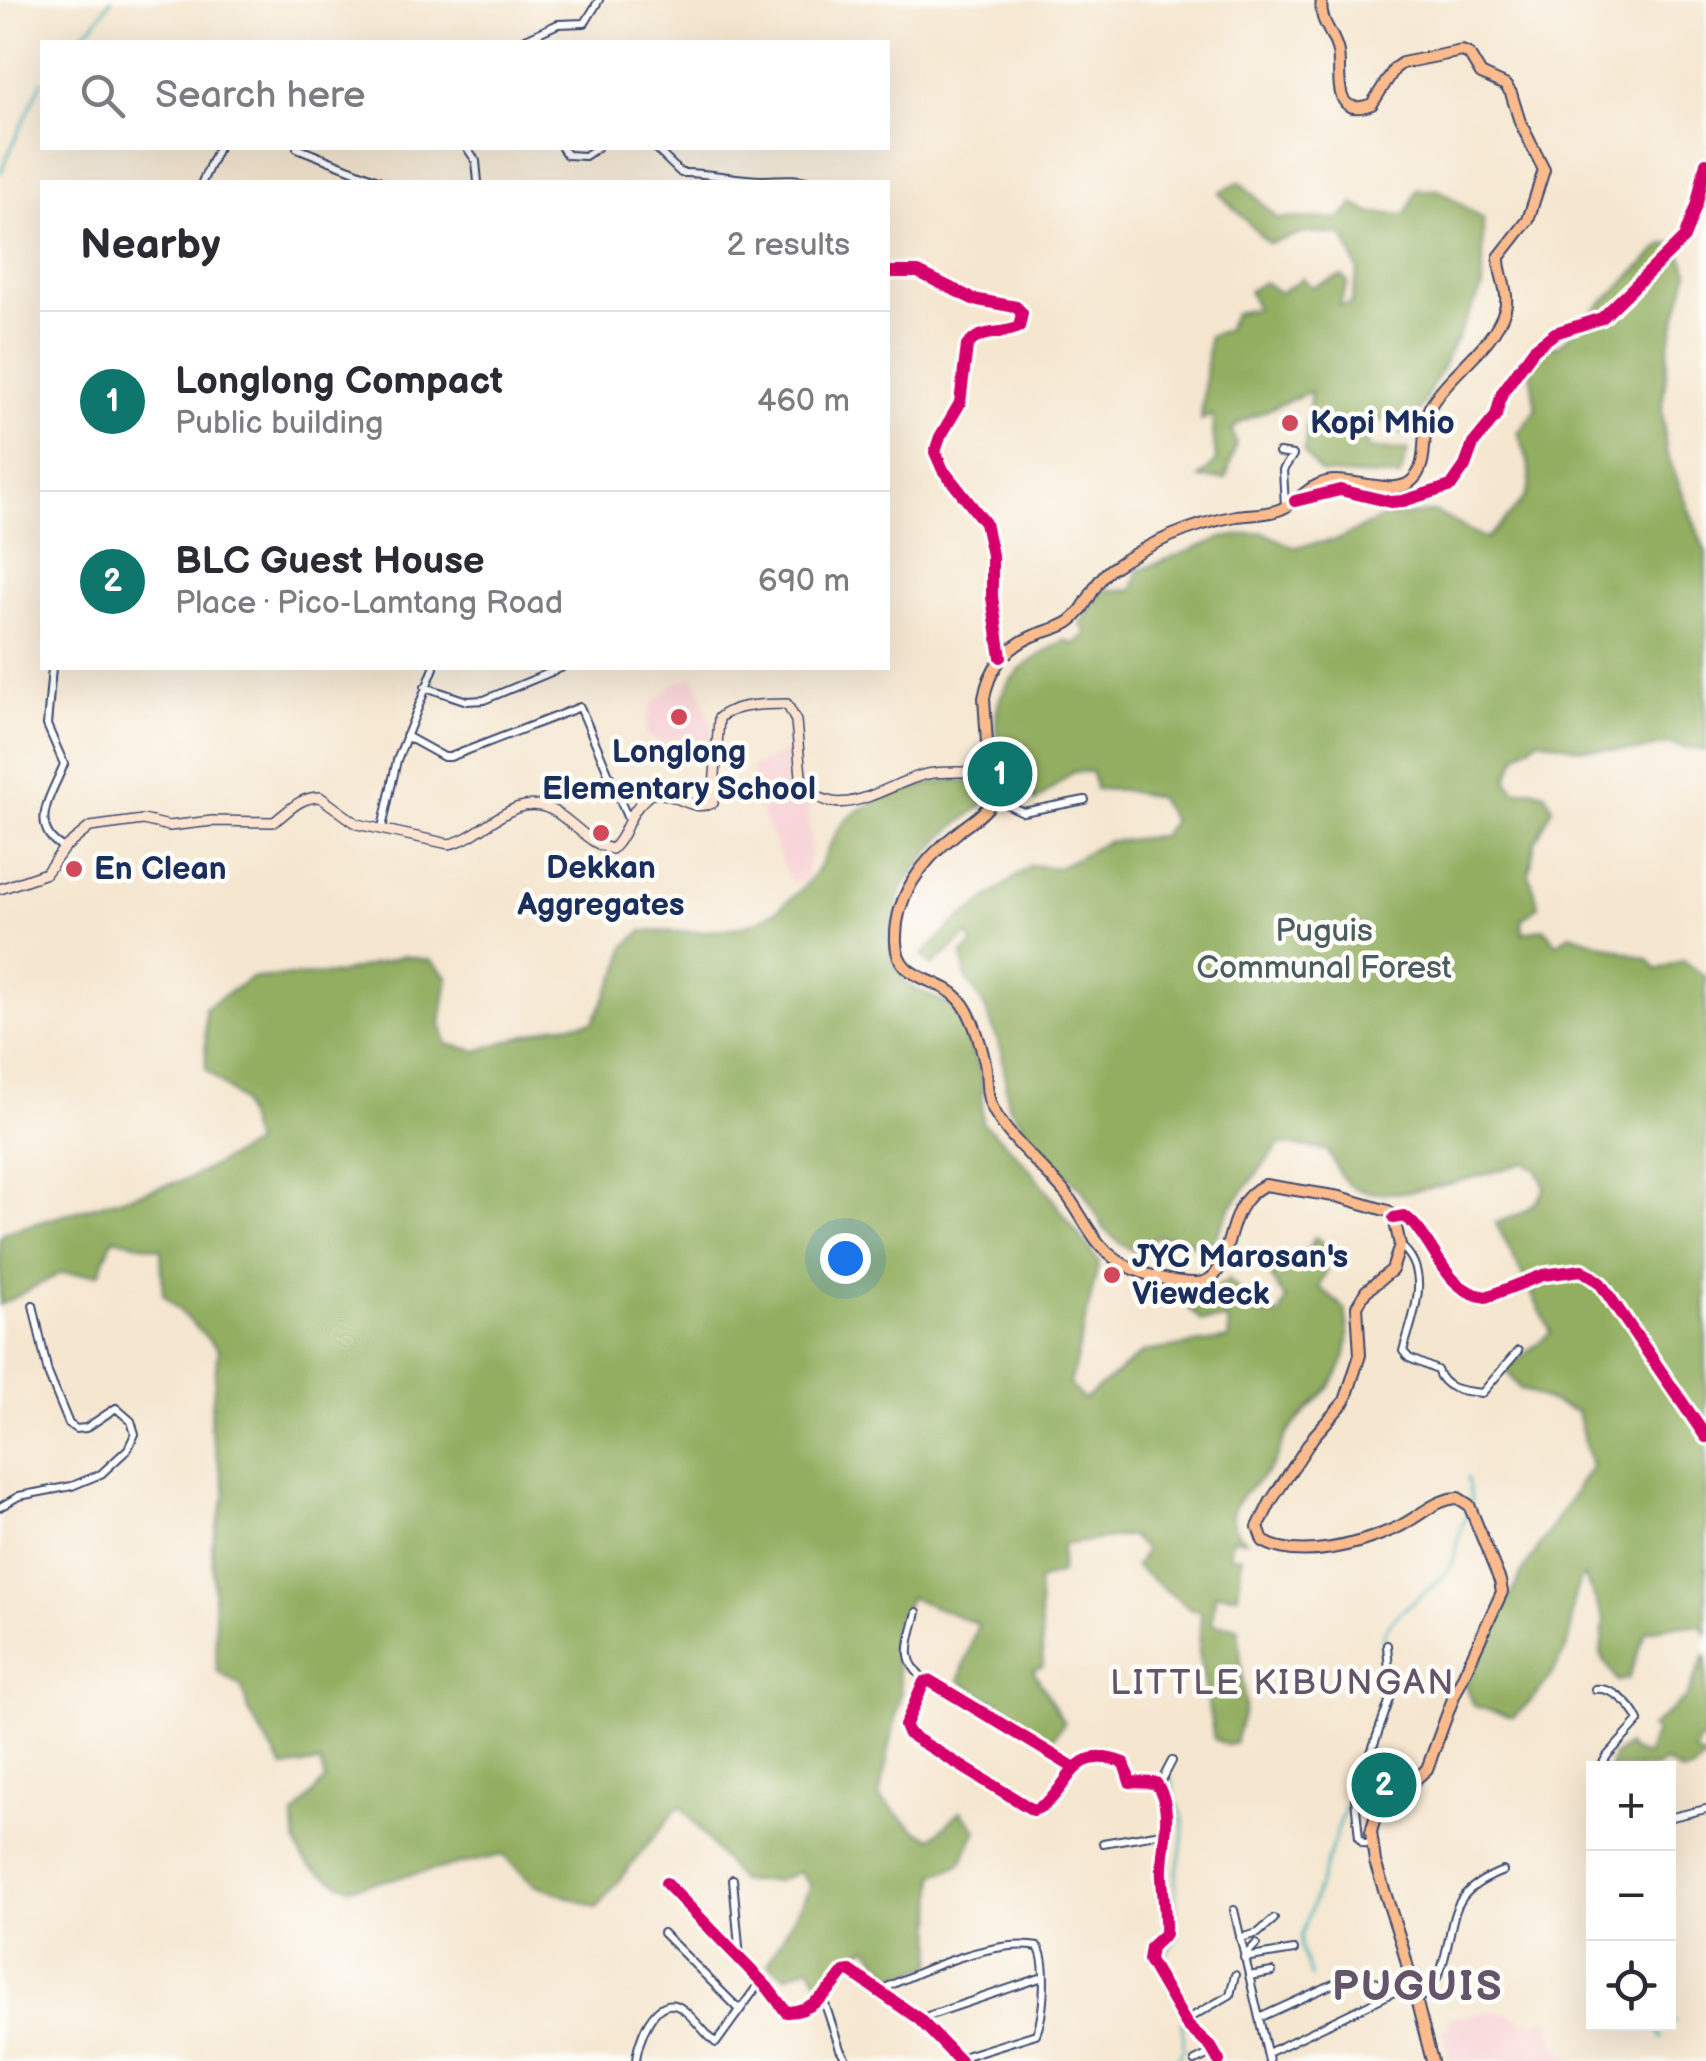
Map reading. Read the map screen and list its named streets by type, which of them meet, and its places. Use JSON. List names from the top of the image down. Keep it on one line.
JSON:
{"districts":["LITTLE KIBUNGAN","PUGUIS"],"parks":["Puguis Communal Forest"],"places":["Kopi Mhio","Longlong Elementary School","Dekkan Aggregates","En Clean","JYC Marosan's Viewdeck"],"page":{"search":"Search here","heading":["Nearby","2 results"],"list":[{"mark":"1","name":"Longlong Compact","note":"Public building","value":"460 m"},{"mark":"2","name":"BLC Guest House","note":"Place · Pico-Lamtang Road","value":"690 m"}],"pins":["1","2"],"map_buttons":["+","−"]}}
